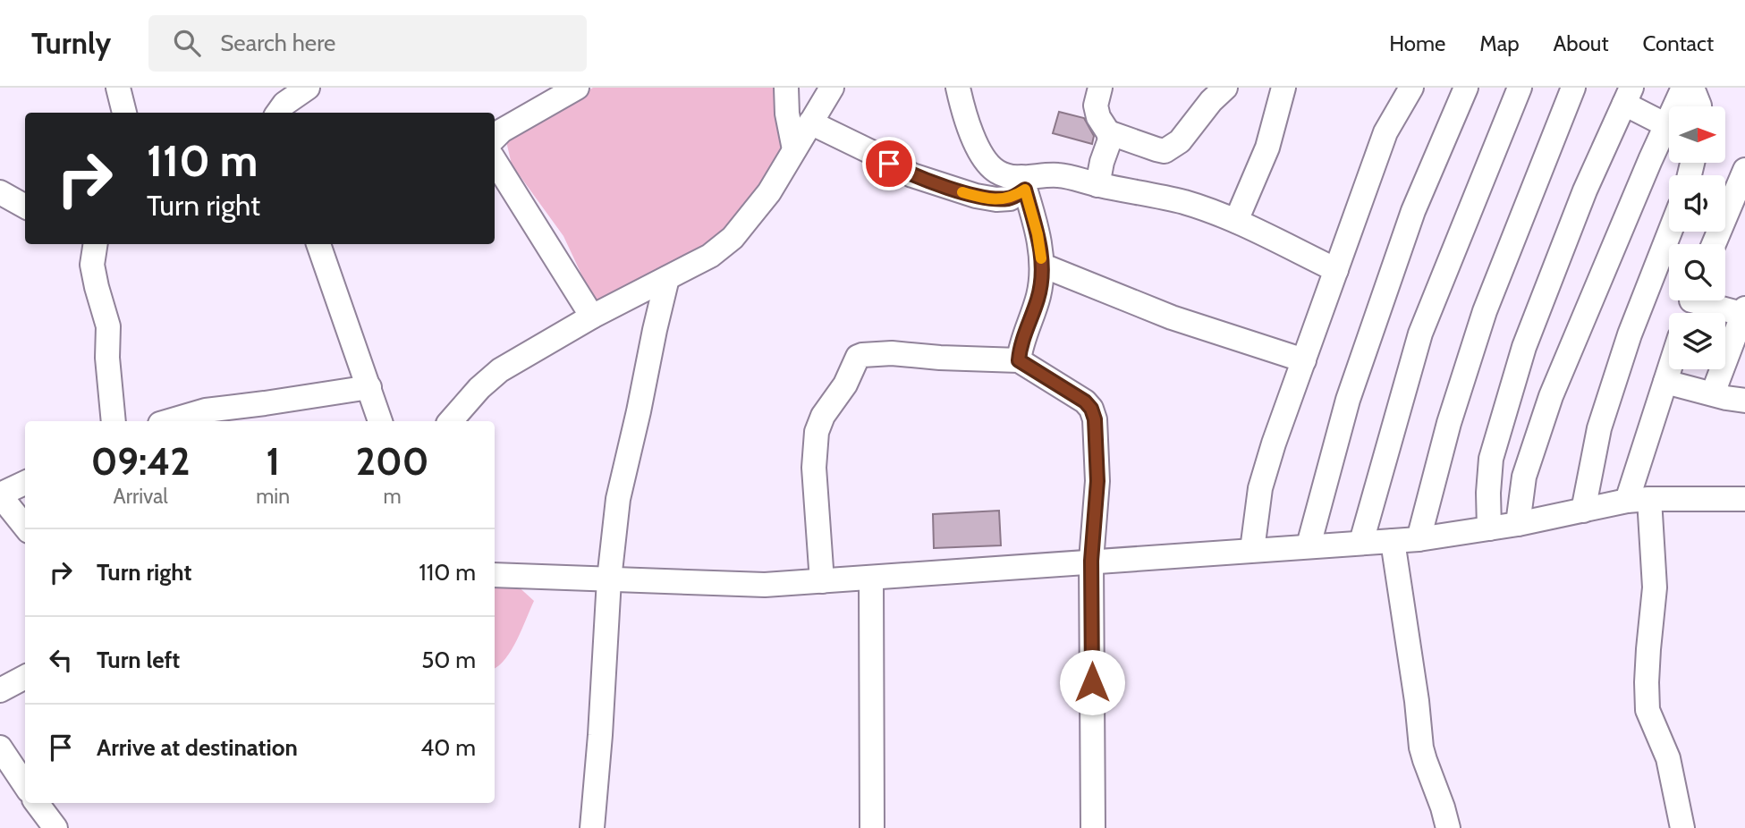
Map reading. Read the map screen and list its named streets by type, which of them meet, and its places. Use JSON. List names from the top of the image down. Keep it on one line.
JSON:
{"north":"right","page":{"header":"Turnly","search":"Search here","nav":["Home","Map","About","Contact"],"turn":["110 m","Turn right"],"eta":["09:42","Arrival","1","min","200","m"],"list":[{"name":"Turn right","value":"110 m"},{"name":"Turn left","value":"50 m"},{"name":"Arrive at destination","value":"40 m"}]}}
